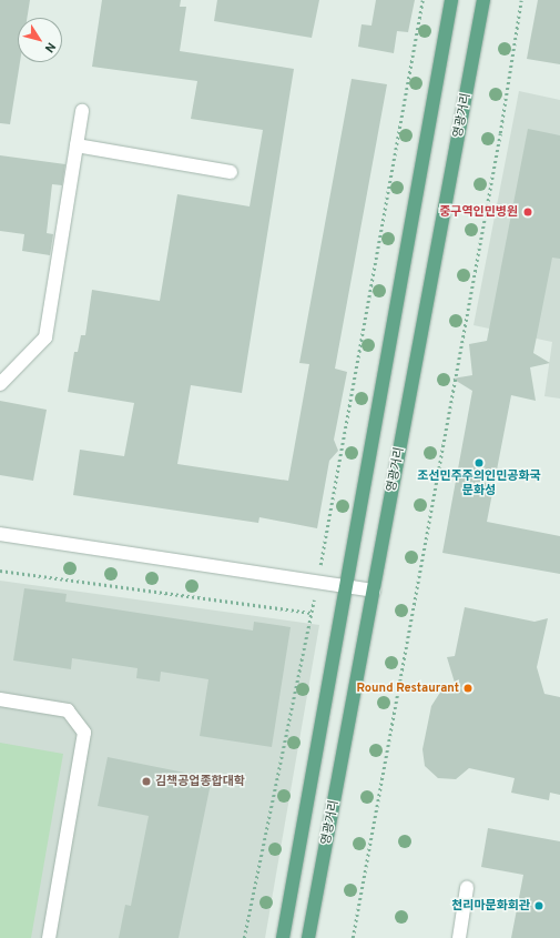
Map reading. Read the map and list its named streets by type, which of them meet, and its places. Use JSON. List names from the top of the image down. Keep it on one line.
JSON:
{"streets":{"main road":["영광거리"]},"places":["중구역인민병원","조선민주주의인민공화국 문화성","Round Restaurant","김책공업종합대학","천리마문화회관"],"north":"bottom right"}
